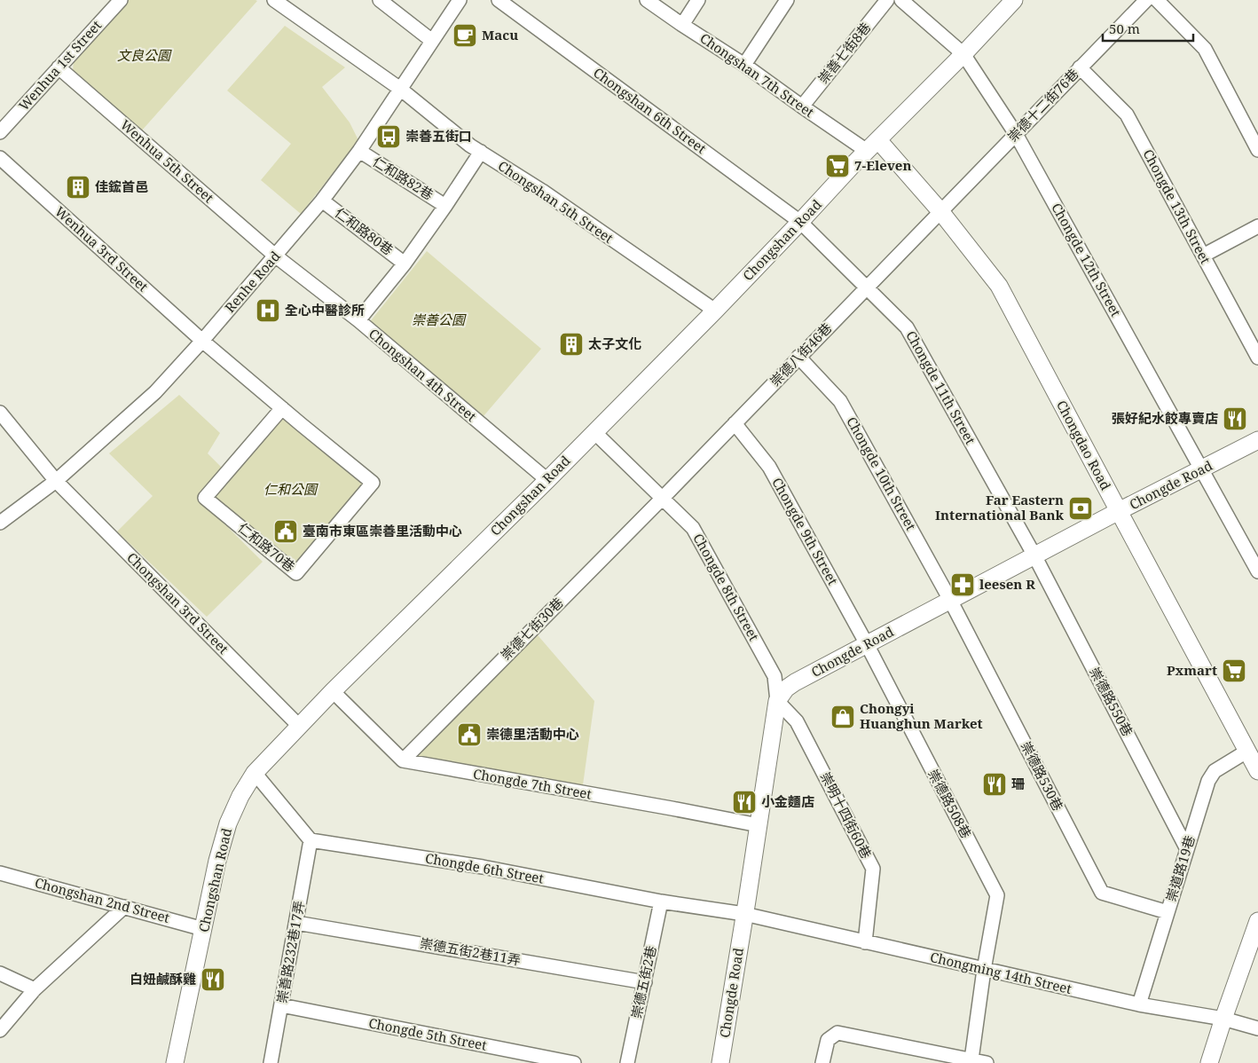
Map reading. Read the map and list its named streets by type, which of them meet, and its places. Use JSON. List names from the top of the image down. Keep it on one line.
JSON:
{"streets":{"street":["崇善七街8巷","Wenhua 1st Street","Chongshan 7th Street","崇德十二街76巷","Chongshan 6th Street","Wenhua 5th Street","仁和路82巷","Chongshan 5th Street","Chongde 13th Street","仁和路80巷","Chongshan Road","Wenhua 3rd Street","Chongde 12th Street","Renhe Road","崇德八街46巷","Chongshan 4th Street","Chongde 11th Street","Chongdao Road","Chongde 10th Street","Chongde Road","Chongde 9th Street","仁和路70巷","Chongde 8th Street","Chongshan 3rd Street","崇德七街30巷","崇德路550巷","崇德路530巷","Chongde 7th Street","崇德路508巷","崇明十四街60巷","Chongde 6th Street","崇道路19巷","Chongshan 2nd Street","崇善路232巷17弄","崇德五街2巷11弄","Chongming 14th Street","崇德五街2巷","Chongde 5th Street"]},"crossings":[["崇善七街8巷","Chongshan 7th Street"],["Wenhua 1st Street","Wenhua 5th Street"],["Chongshan 7th Street","Chongshan Road"],["Chongshan 7th Street","Chongdao Road"],["崇德十二街76巷","Chongde 13th Street"],["崇德十二街76巷","Chongde 12th Street"],["崇德十二街76巷","崇德八街46巷"],["崇德十二街76巷","Chongdao Road"],["Chongshan 6th Street","Chongshan Road"],["Chongshan 6th Street","Chongde 11th Street"],["Wenhua 5th Street","Renhe Road"],["Wenhua 5th Street","Chongshan 4th Street"],["仁和路82巷","Renhe Road"],["Chongshan 5th Street","Chongshan Road"],["Chongshan 5th Street","Renhe Road"],["仁和路80巷","Renhe Road"],["Chongshan Road","Chongde 12th Street"],["Chongshan Road","Chongshan 4th Street"],["Chongshan Road","Chongde 11th Street"],["Chongshan Road","Chongdao Road"],["Chongshan Road","Chongde 8th Street"],["Chongshan Road","Chongshan 3rd Street"],["Chongshan Road","Chongshan 2nd Street"],["Wenhua 3rd Street","Renhe Road"],["Wenhua 3rd Street","仁和路70巷"],["Chongde 12th Street","Chongde Road"],["Renhe Road","Chongshan 4th Street"],["Renhe Road","仁和路70巷"],["Renhe Road","Chongshan 3rd Street"],["崇德八街46巷","Chongde 11th Street"],["崇德八街46巷","Chongdao Road"],["崇德八街46巷","Chongde 10th Street"],["崇德八街46巷","Chongde 9th Street"],["崇德八街46巷","Chongde 8th Street"],["崇德八街46巷","崇德七街30巷"],["Chongde 11th Street","Chongde Road"],["Chongde 11th Street","崇德路550巷"],["Chongdao Road","Chongde Road"],["Chongdao Road","崇道路19巷"],["Chongde 10th Street","Chongde Road"],["Chongde 10th Street","崇德路530巷"],["Chongde Road","Chongde 9th Street"],["Chongde Road","Chongde 8th Street"],["Chongde Road","崇德路550巷"],["Chongde Road","崇德路530巷"],["Chongde Road","Chongde 7th Street"],["Chongde Road","崇德路508巷"],["Chongde Road","崇明十四街60巷"],["Chongde Road","Chongde 6th Street"],["Chongde Road","Chongming 14th Street"],["Chongde 9th Street","崇德路508巷"],["Chongde 8th Street","崇德七街30巷"],["Chongde 8th Street","崇明十四街60巷"],["崇德七街30巷","Chongde 7th Street"],["崇德路550巷","崇道路19巷"],["崇德路530巷","崇道路19巷"],["崇德路508巷","Chongming 14th Street"],["崇明十四街60巷","Chongming 14th Street"],["Chongde 6th Street","崇善路232巷17弄"],["Chongde 6th Street","Chongming 14th Street"],["Chongde 6th Street","崇德五街2巷"],["崇道路19巷","Chongming 14th Street"],["崇善路232巷17弄","崇德五街2巷11弄"],["崇善路232巷17弄","Chongde 5th Street"],["崇德五街2巷11弄","崇德五街2巷"]],"parks":["文良公園","崇善公園","仁和公園"],"places":{"cafe":["Macu"],"bus stop":["崇善五街口"],"supermarket":["7-Eleven","Pxmart"],"building":["佳鋐首邑","太子文化"],"hospital":["全心中醫診所"],"restaurant":["張好紀水餃專賣店","珊","小金麵店","白妞鹹酥雞"],"bank":["Far Eastern International Bank"],"public building":["臺南市東區崇善里活動中心","崇德里活動中心"],"pharmacy":["leesen R"],"shop":["Chongyi Huanghun Market"]},"scale_bar":"50 m"}
